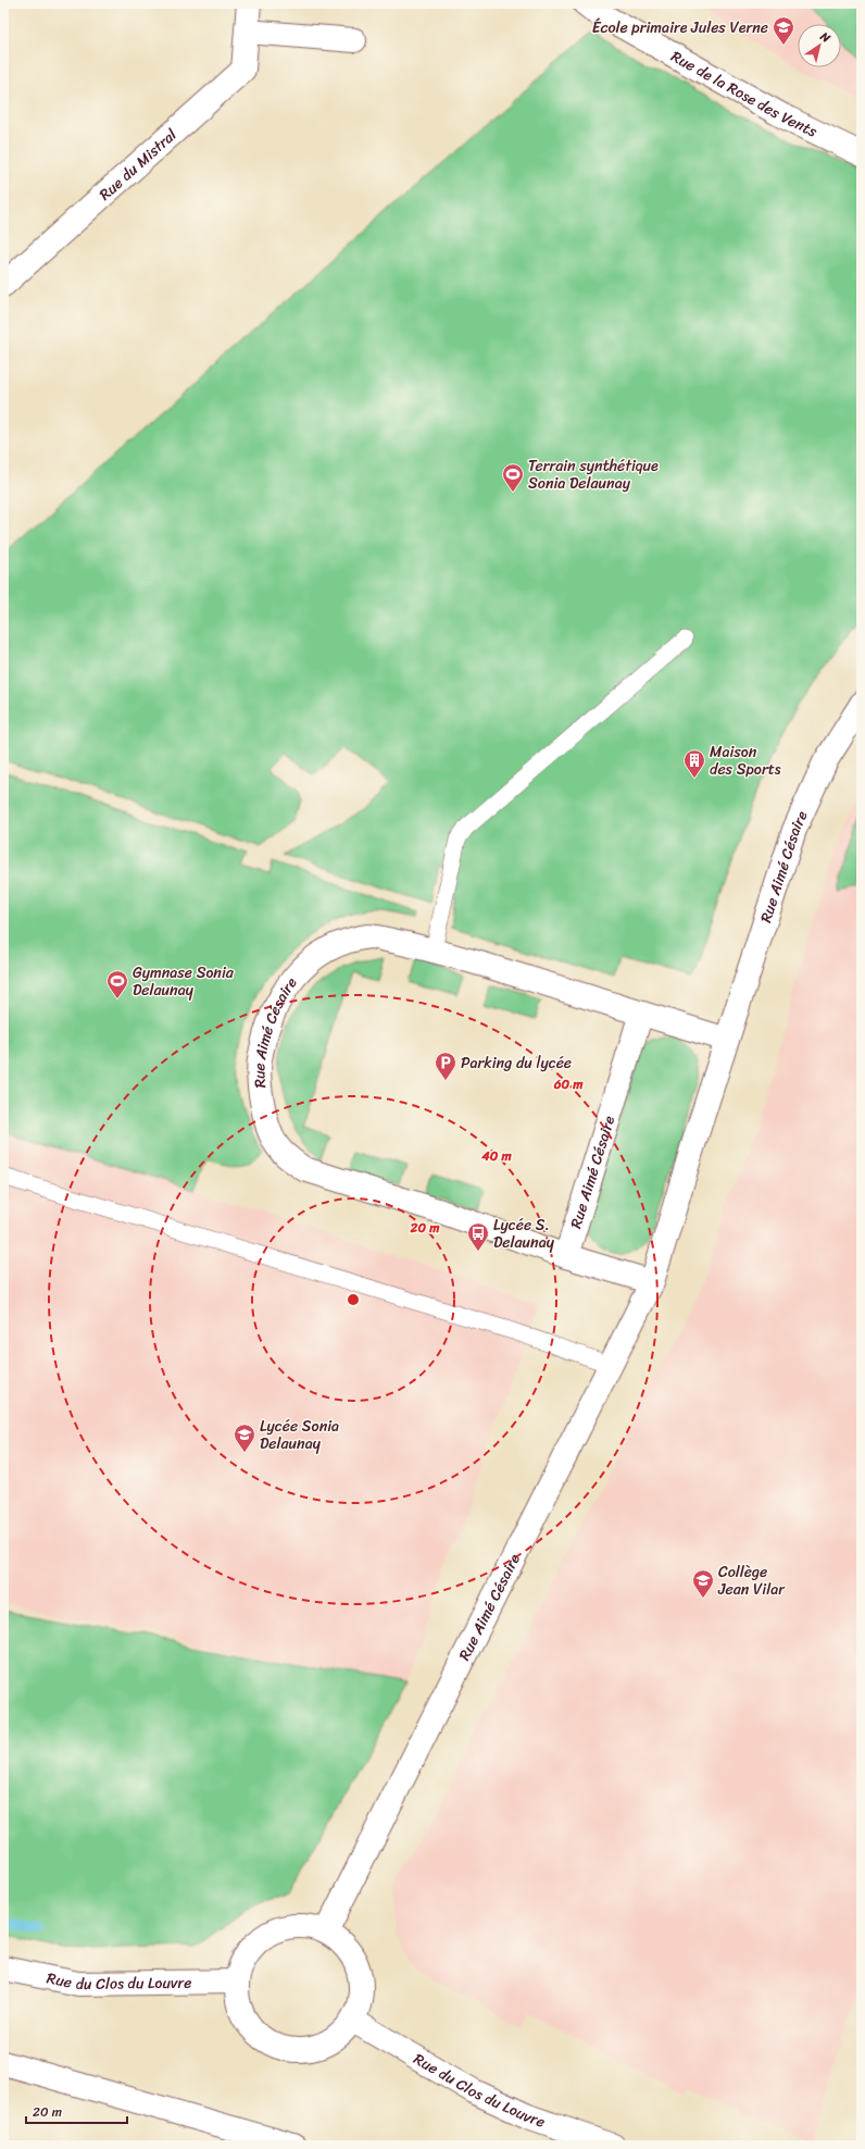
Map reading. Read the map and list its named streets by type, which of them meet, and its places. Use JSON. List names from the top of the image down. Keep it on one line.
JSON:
{"streets":{"street":["Rue de la Rose des Vents","Rue du Mistral","Rue Aimé Césaire","Rue du Clos du Louvre"]},"crossings":[["Rue Aimé Césaire","Rue du Clos du Louvre"]],"places":{"school or university":["École primaire Jules Verne","Lycée Sonia Delaunay","Collège Jean Vilar"],"sports":["Terrain synthétique Sonia Delaunay","Gymnase Sonia Delaunay"],"building":["Maison des Sports"],"parking":["Parking du lycée"],"bus stop":["Lycée S. Delaunay"]},"scale_bar":"20 m","north":"top right","rings":["60 m","40 m","20 m"]}
